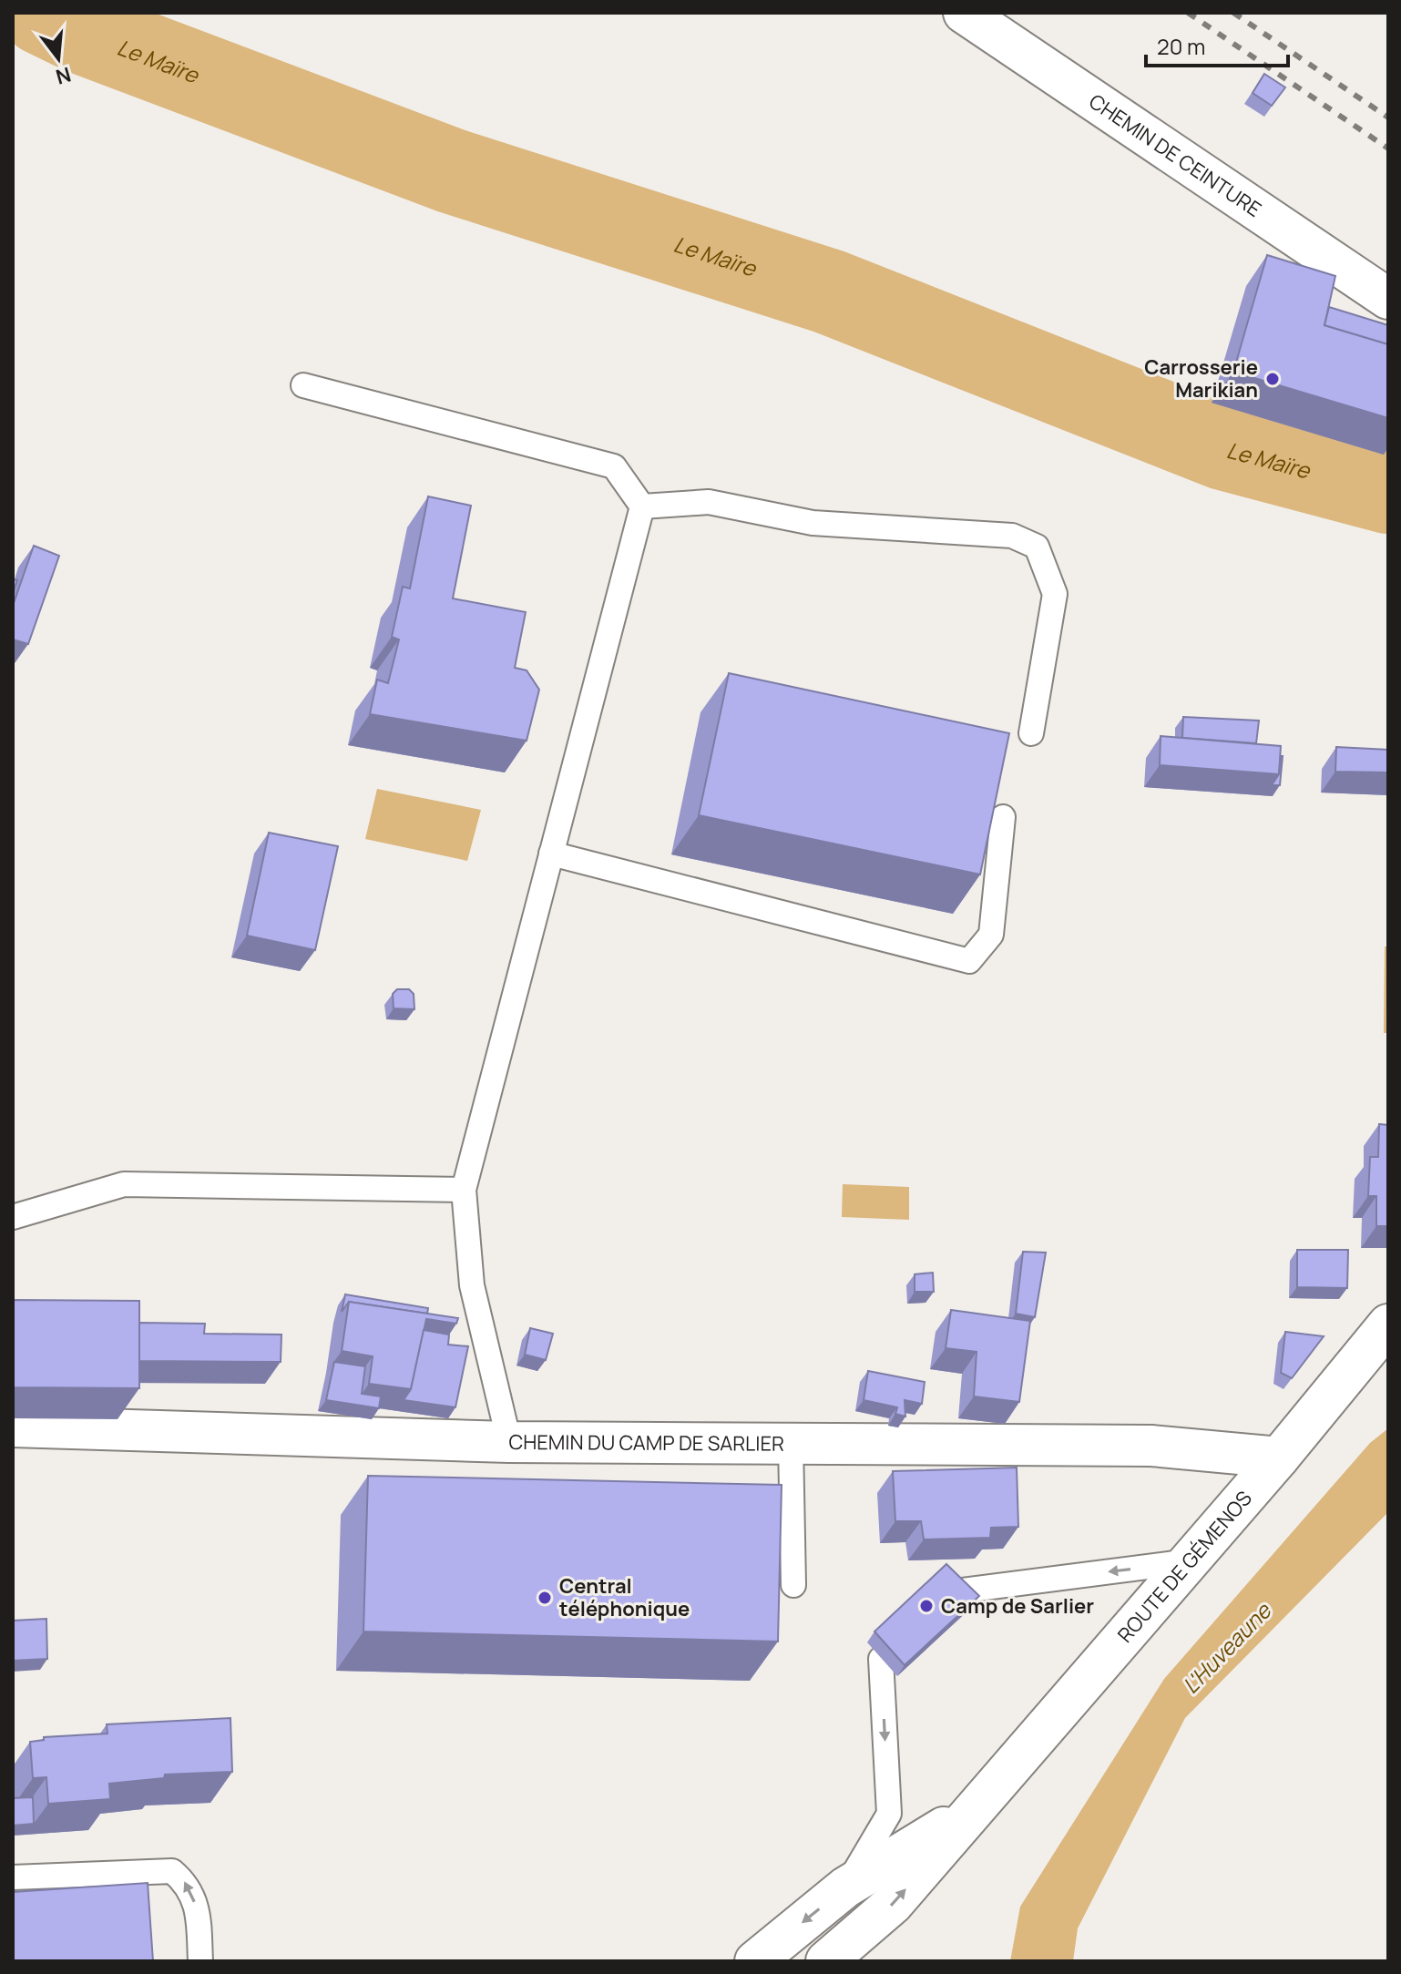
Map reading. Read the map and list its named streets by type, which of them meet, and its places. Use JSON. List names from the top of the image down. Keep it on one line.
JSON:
{"streets":{"main road":["CHEMIN DE CEINTURE","CHEMIN DU CAMP DE SARLIER","ROUTE DE GÉMENOS"]},"crossings":[["CHEMIN DU CAMP DE SARLIER","ROUTE DE GÉMENOS"]],"water":["Le Maïre","L'Huveaune"],"places":["Carrosserie Marikian","Central téléphonique","Camp de Sarlier"],"scale_bar":"20 m","north":"bottom"}
